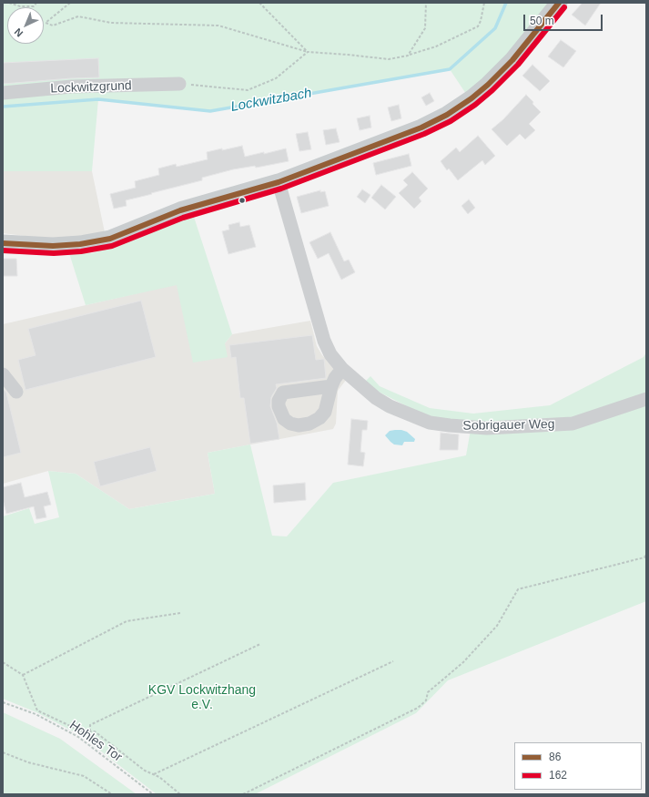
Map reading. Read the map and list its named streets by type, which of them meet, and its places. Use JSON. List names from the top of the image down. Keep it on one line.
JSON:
{"streets":{"street":["Lockwitzgrund","Sobrigauer Weg"],"path":["Hohles Tor"]},"water":["Lockwitzbach"],"parks":["KGV Lockwitzhang e.V."],"lines":["transit line 86","transit line 162"],"legend":["86","162"],"scale_bar":"50 m","north":"bottom left"}
